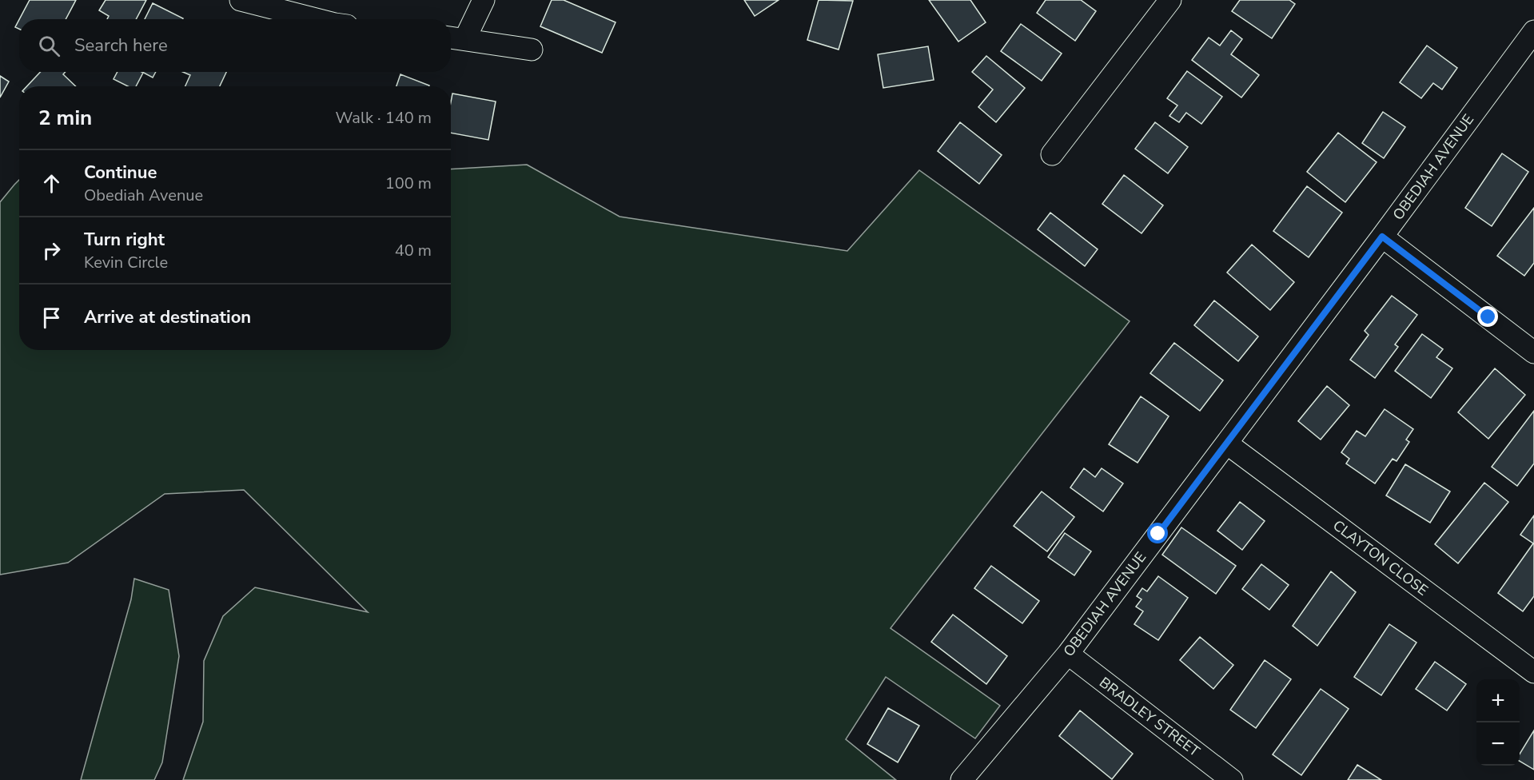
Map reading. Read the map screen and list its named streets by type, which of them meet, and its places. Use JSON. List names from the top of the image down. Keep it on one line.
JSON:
{"streets":{"street":["OBEDIAH AVENUE","CLAYTON CLOSE","BRADLEY STREET"]},"crossings":[["OBEDIAH AVENUE","CLAYTON CLOSE"],["OBEDIAH AVENUE","BRADLEY STREET"]],"page":{"search":"Search here","heading":["2 min","Walk · 140 m"],"list":[["Continue","Obediah Avenue","100 m"],["Turn right","Kevin Circle","40 m"],"Arrive at destination"],"map_buttons":["+","−"]}}
